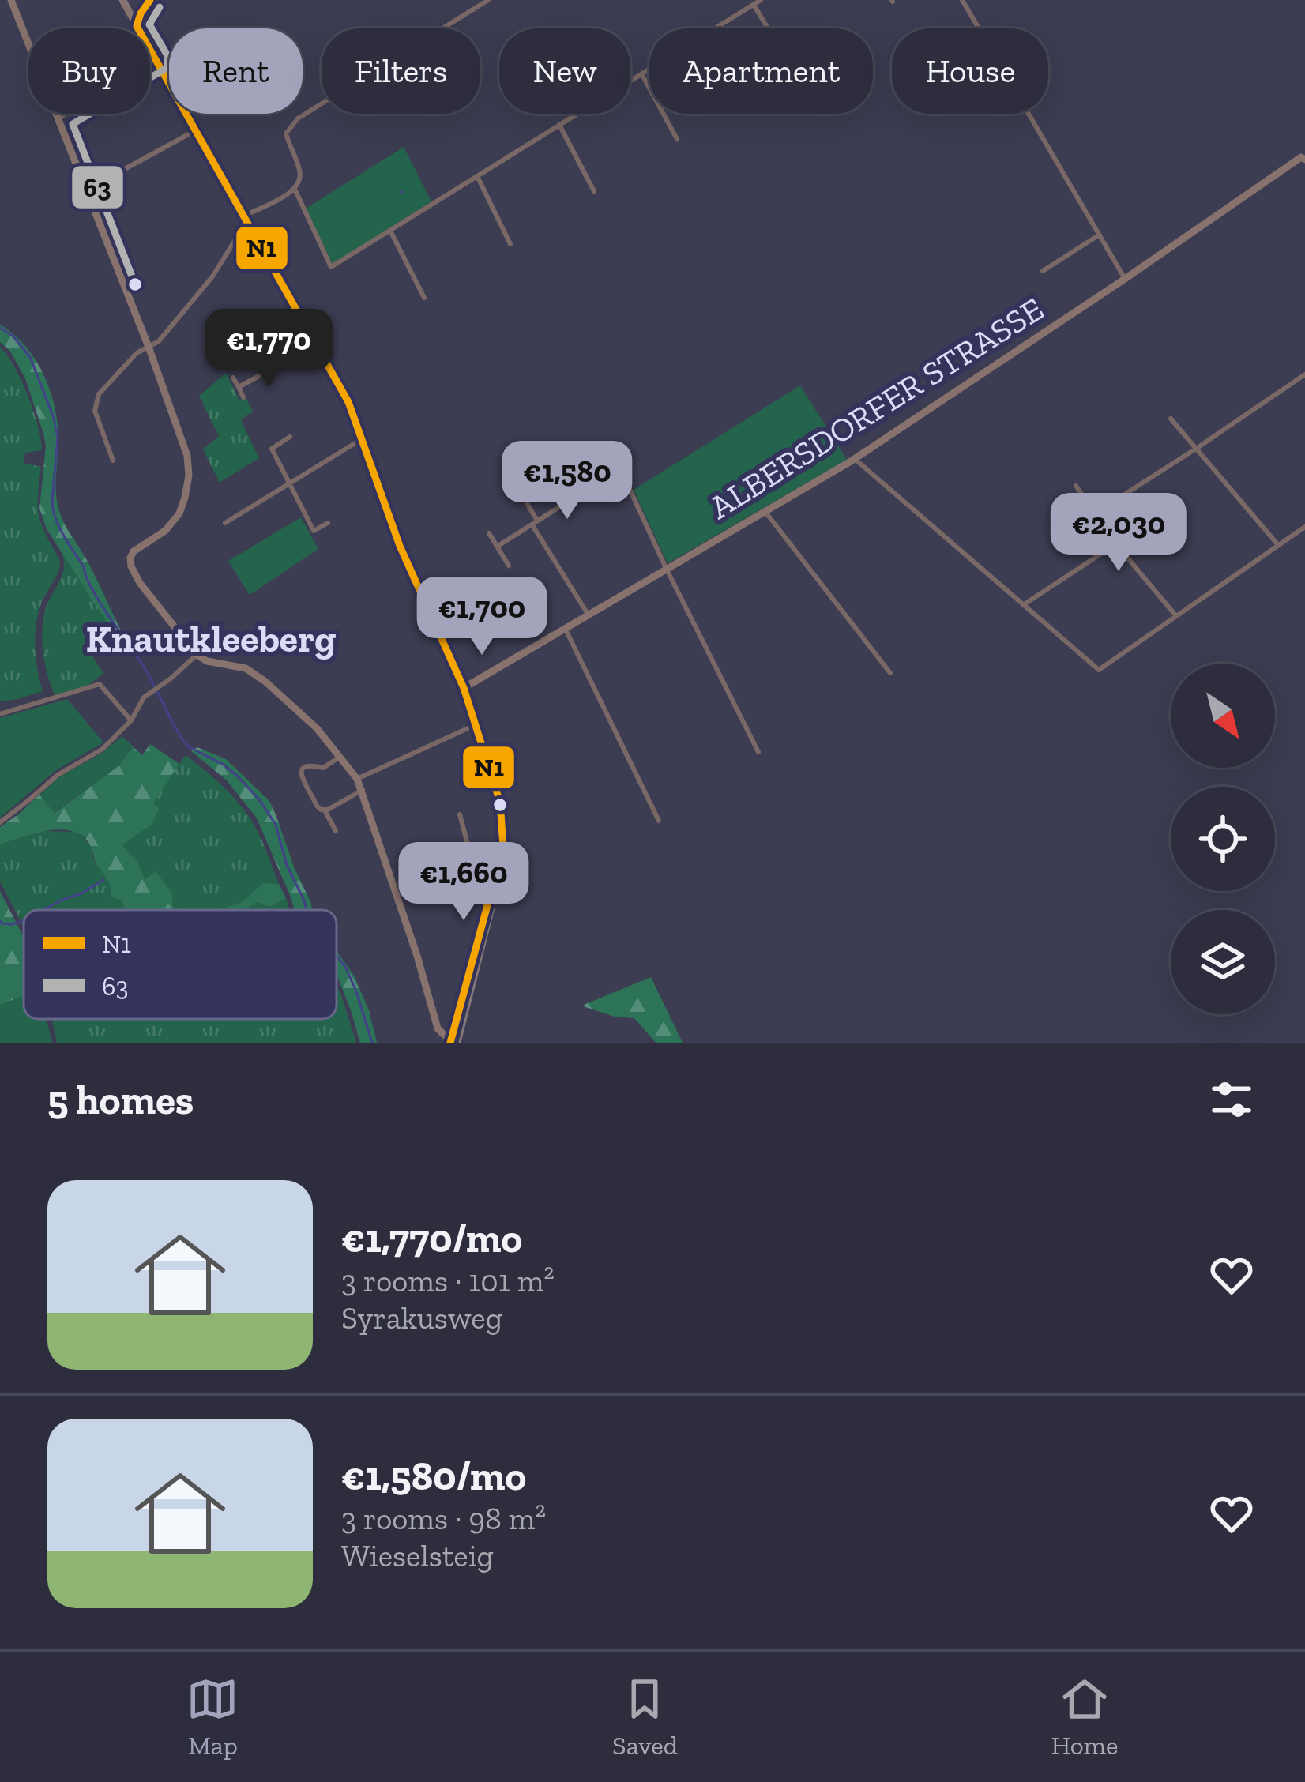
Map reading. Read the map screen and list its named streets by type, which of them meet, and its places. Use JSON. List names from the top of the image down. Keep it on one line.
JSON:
{"streets":{"street":["ALBERSDORFER STRASSE"]},"districts":["Knautkleeberg"],"lines":["transit line N1","transit line 63"],"legend":["N1","63"],"north":"bottom right","page":{"chip":["Buy","Rent","Filters","New","Apartment","House"],"price":["€1,770","€1,580","€2,030","€1,700","€1,660"],"heading":"5 homes","list":[{"name":"€1,770/mo","note":"3 rooms · 101 m² · Syrakusweg"},{"name":"€1,580/mo","note":"3 rooms · 98 m² · Wieselsteig"}],"tabs":["Map","Saved","Home"]}}
